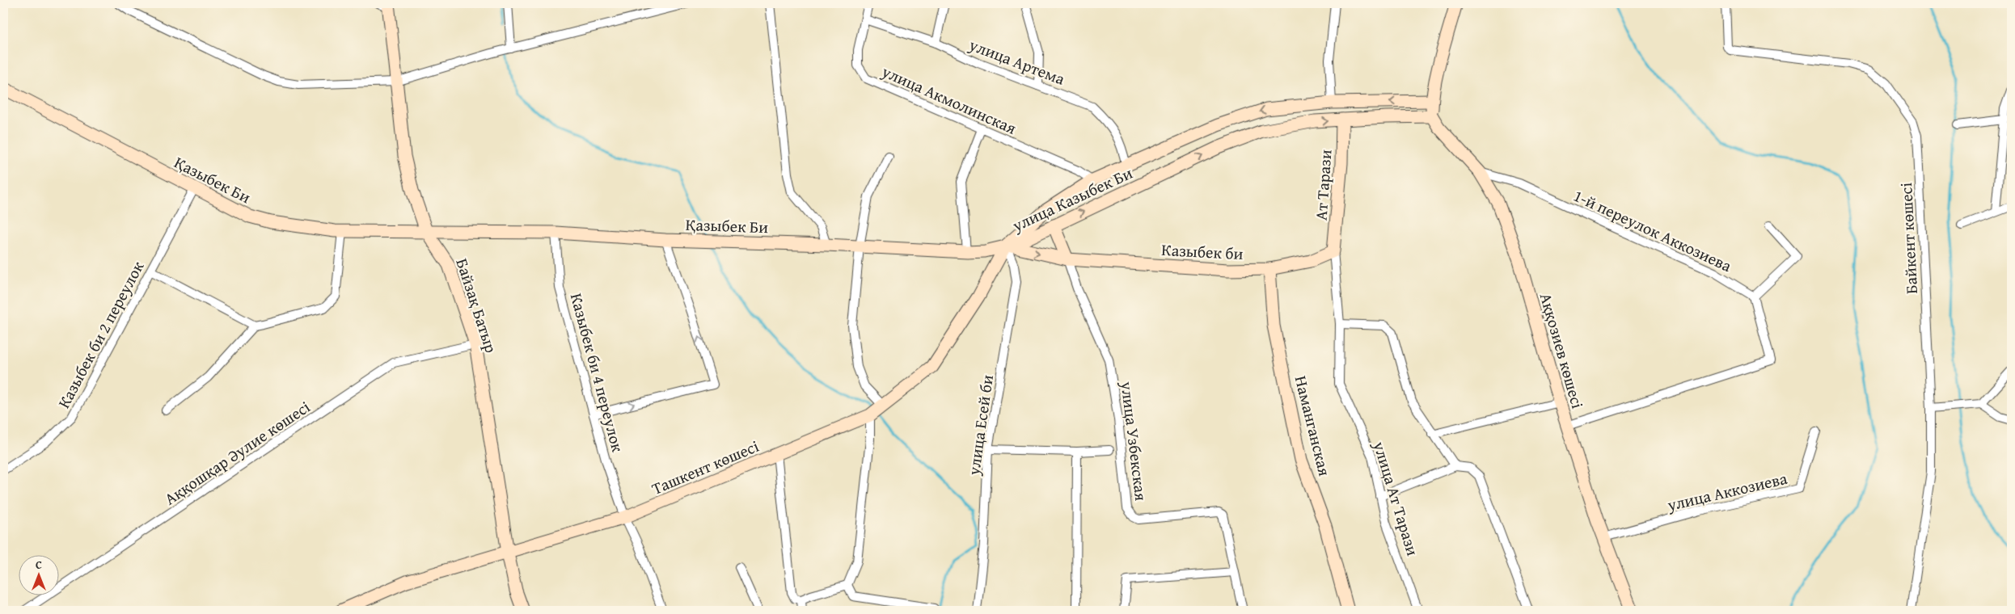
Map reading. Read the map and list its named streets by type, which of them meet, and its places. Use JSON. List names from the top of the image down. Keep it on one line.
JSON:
{"streets":{"street":["улица Артема","улица Акмолинская","Қазыбек Би","Ат Тарази","улица Казыбек Би","1-й переулок Аккозиева","Байкент көшесі","Казыбек би","Байзақ Батыр","Казыбек би 2 переулок","Аққозиев көшесі","Казыбек би 4 переулок","улица Есей би","Наманганская","улица Узбекская","Аққошқар Әулие көшесі","Ташкент көшесі","улица Аккозиева","улица Ат Тарази"]},"crossings":[["улица Артема","улица Акмолинская"],["улица Артема","улица Казыбек Би"],["улица Акмолинская","улица Казыбек Би"],["Қазыбек Би","улица Казыбек Би"],["Қазыбек Би","Казыбек би"],["Қазыбек Би","Байзақ Батыр"],["Қазыбек Би","Казыбек би 2 переулок"],["Қазыбек Би","Казыбек би 4 переулок"],["Қазыбек Би","улица Есей би"],["Қазыбек Би","Ташкент көшесі"],["Ат Тарази","улица Казыбек Би"],["Ат Тарази","Казыбек би"],["Ат Тарази","улица Ат Тарази"],["улица Казыбек Би","Казыбек би"],["улица Казыбек Би","Аққозиев көшесі"],["улица Казыбек Би","улица Есей би"],["улица Казыбек Би","Ташкент көшесі"],["1-й переулок Аккозиева","Аққозиев көшесі"],["Казыбек би","улица Есей би"],["Казыбек би","Наманганская"],["Казыбек би","улица Узбекская"],["Казыбек би","Ташкент көшесі"],["Казыбек би","улица Ат Тарази"],["Байзақ Батыр","Аққошқар Әулие көшесі"],["Байзақ Батыр","Ташкент көшесі"],["Аққозиев көшесі","улица Аккозиева"],["Казыбек би 4 переулок","Ташкент көшесі"],["улица Есей би","Ташкент көшесі"]],"north":"top"}
